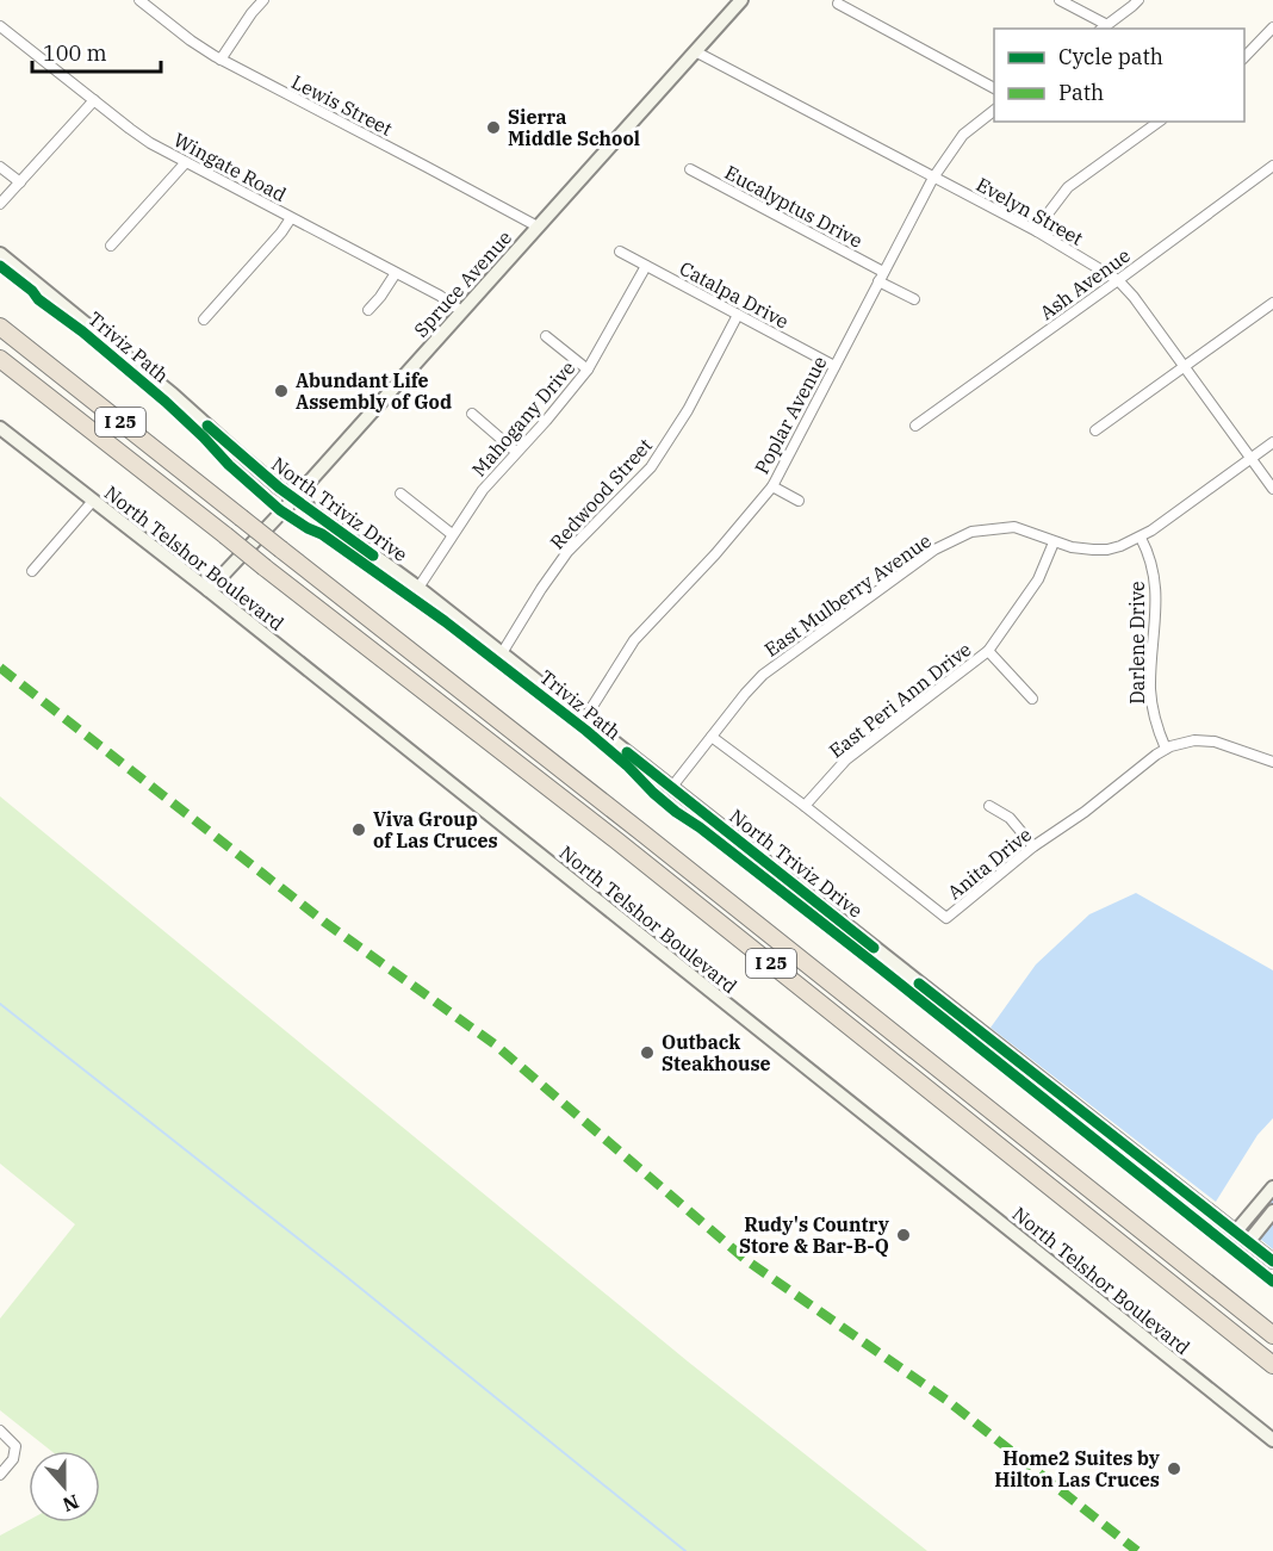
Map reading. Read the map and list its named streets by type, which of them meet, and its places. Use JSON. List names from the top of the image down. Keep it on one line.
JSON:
{"streets":{"highway":["I 25"],"main road":["Spruce Avenue","North Triviz Drive","North Telshor Boulevard"],"street":["Lewis Street","Wingate Road","Eucalyptus Drive","Evelyn Street","Ash Avenue","Catalpa Drive","Poplar Avenue","Mahogany Drive","Redwood Street","East Mulberry Avenue","Darlene Drive","East Peri Ann Drive","Anita Drive"],"cycle path":["Triviz Path"]},"crossings":[["Lewis Street","Spruce Avenue"],["Wingate Road","Spruce Avenue"],["Eucalyptus Drive","Poplar Avenue"],["Evelyn Street","Spruce Avenue"],["Evelyn Street","Ash Avenue"],["Evelyn Street","Poplar Avenue"],["Evelyn Street","East Mulberry Avenue"],["Spruce Avenue","North Triviz Drive"],["Spruce Avenue","North Telshor Boulevard"],["Catalpa Drive","Poplar Avenue"],["Catalpa Drive","Mahogany Drive"],["Catalpa Drive","Redwood Street"],["Poplar Avenue","North Triviz Drive"],["Mahogany Drive","North Triviz Drive"],["Redwood Street","North Triviz Drive"],["North Triviz Drive","East Mulberry Avenue"],["East Mulberry Avenue","Darlene Drive"],["East Mulberry Avenue","East Peri Ann Drive"],["East Mulberry Avenue","Anita Drive"],["Darlene Drive","Anita Drive"],["East Peri Ann Drive","Anita Drive"]],"places":["Sierra Middle School","Abundant Life Assembly of God","Viva Group of Las Cruces","Outback Steakhouse","Rudy's Country Store & Bar-B-Q","Home2 Suites by Hilton Las Cruces"],"legend":["Cycle path","Path"],"scale_bar":"100 m","north":"bottom"}
